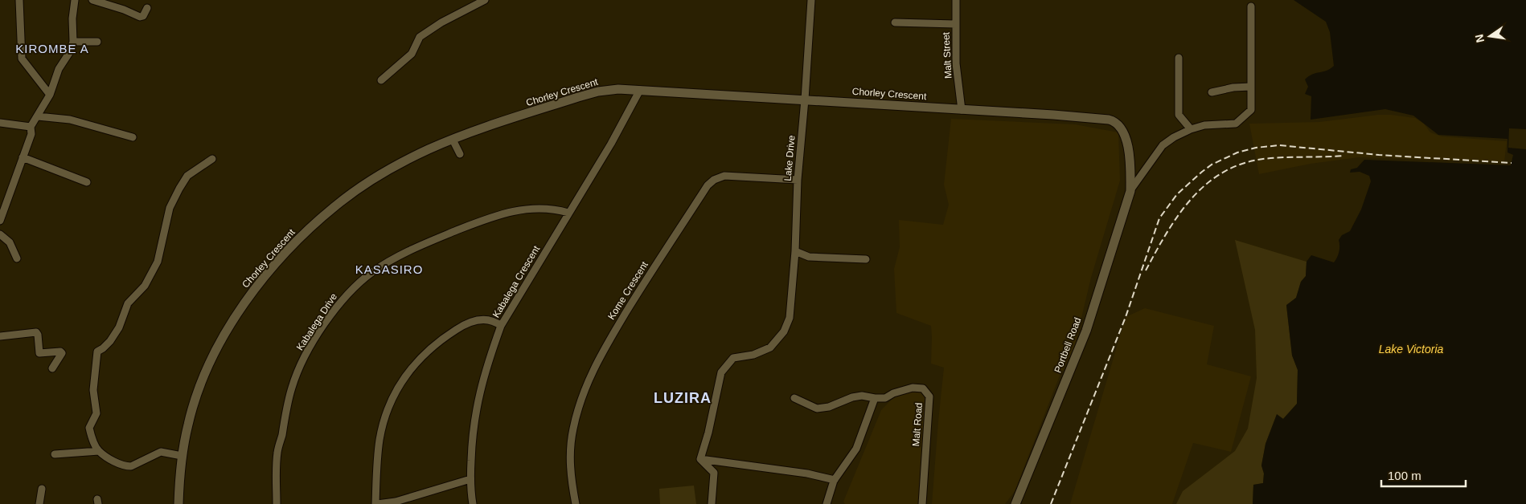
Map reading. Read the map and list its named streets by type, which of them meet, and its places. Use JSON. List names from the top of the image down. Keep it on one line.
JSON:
{"streets":{"main road":["Chorley Crescent","Portbell Road"],"street":["Malt Street","Lake Drive","Kabalega Crescent","Kome Crescent","Kabalega Drive","Malt Road"]},"crossings":[["Malt Street","Chorley Crescent"],["Chorley Crescent","Lake Drive"],["Chorley Crescent","Kabalega Crescent"],["Chorley Crescent","Portbell Road"],["Lake Drive","Kome Crescent"],["Kabalega Crescent","Kabalega Drive"]],"districts":["KIROMBE A","KASASIRO","LUZIRA"],"water":["Lake Victoria"],"scale_bar":"100 m","north":"left"}
